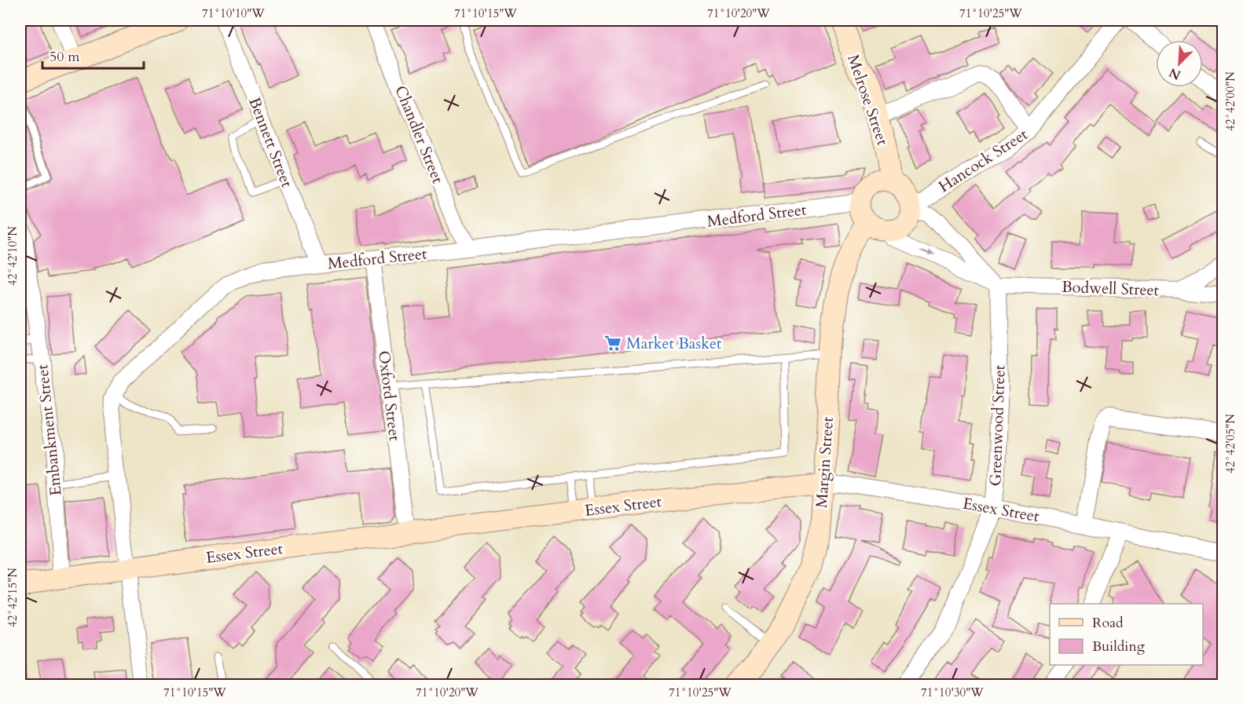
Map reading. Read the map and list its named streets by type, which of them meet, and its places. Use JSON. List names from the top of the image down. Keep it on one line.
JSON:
{"streets":{"main road":["Melrose Street","Margin Street","Essex Street"],"street":["Chandler Street","Bennett Street","Hancock Street","Medford Street","Bodwell Street","Oxford Street","Greenwood Street","Embankment Street"]},"crossings":[["Melrose Street","Hancock Street"],["Melrose Street","Medford Street"],["Melrose Street","Bodwell Street"],["Melrose Street","Margin Street"],["Chandler Street","Medford Street"],["Bennett Street","Medford Street"],["Hancock Street","Medford Street"],["Hancock Street","Bodwell Street"],["Hancock Street","Margin Street"],["Medford Street","Bodwell Street"],["Medford Street","Oxford Street"],["Medford Street","Margin Street"],["Medford Street","Essex Street"],["Bodwell Street","Greenwood Street"],["Bodwell Street","Margin Street"],["Oxford Street","Essex Street"],["Greenwood Street","Essex Street"],["Embankment Street","Essex Street"],["Margin Street","Essex Street"]],"places":{"supermarket":["Market Basket"]},"legend":["Road","Building"],"scale_bar":"50 m","north":"bottom left","coordinates":["71°10'10\"W","71°10'15\"W","71°10'20\"W","71°10'25\"W","42°42'00\"N","42°42'10\"N","42°42'05\"N","42°42'15\"N","71°10'30\"W"]}
